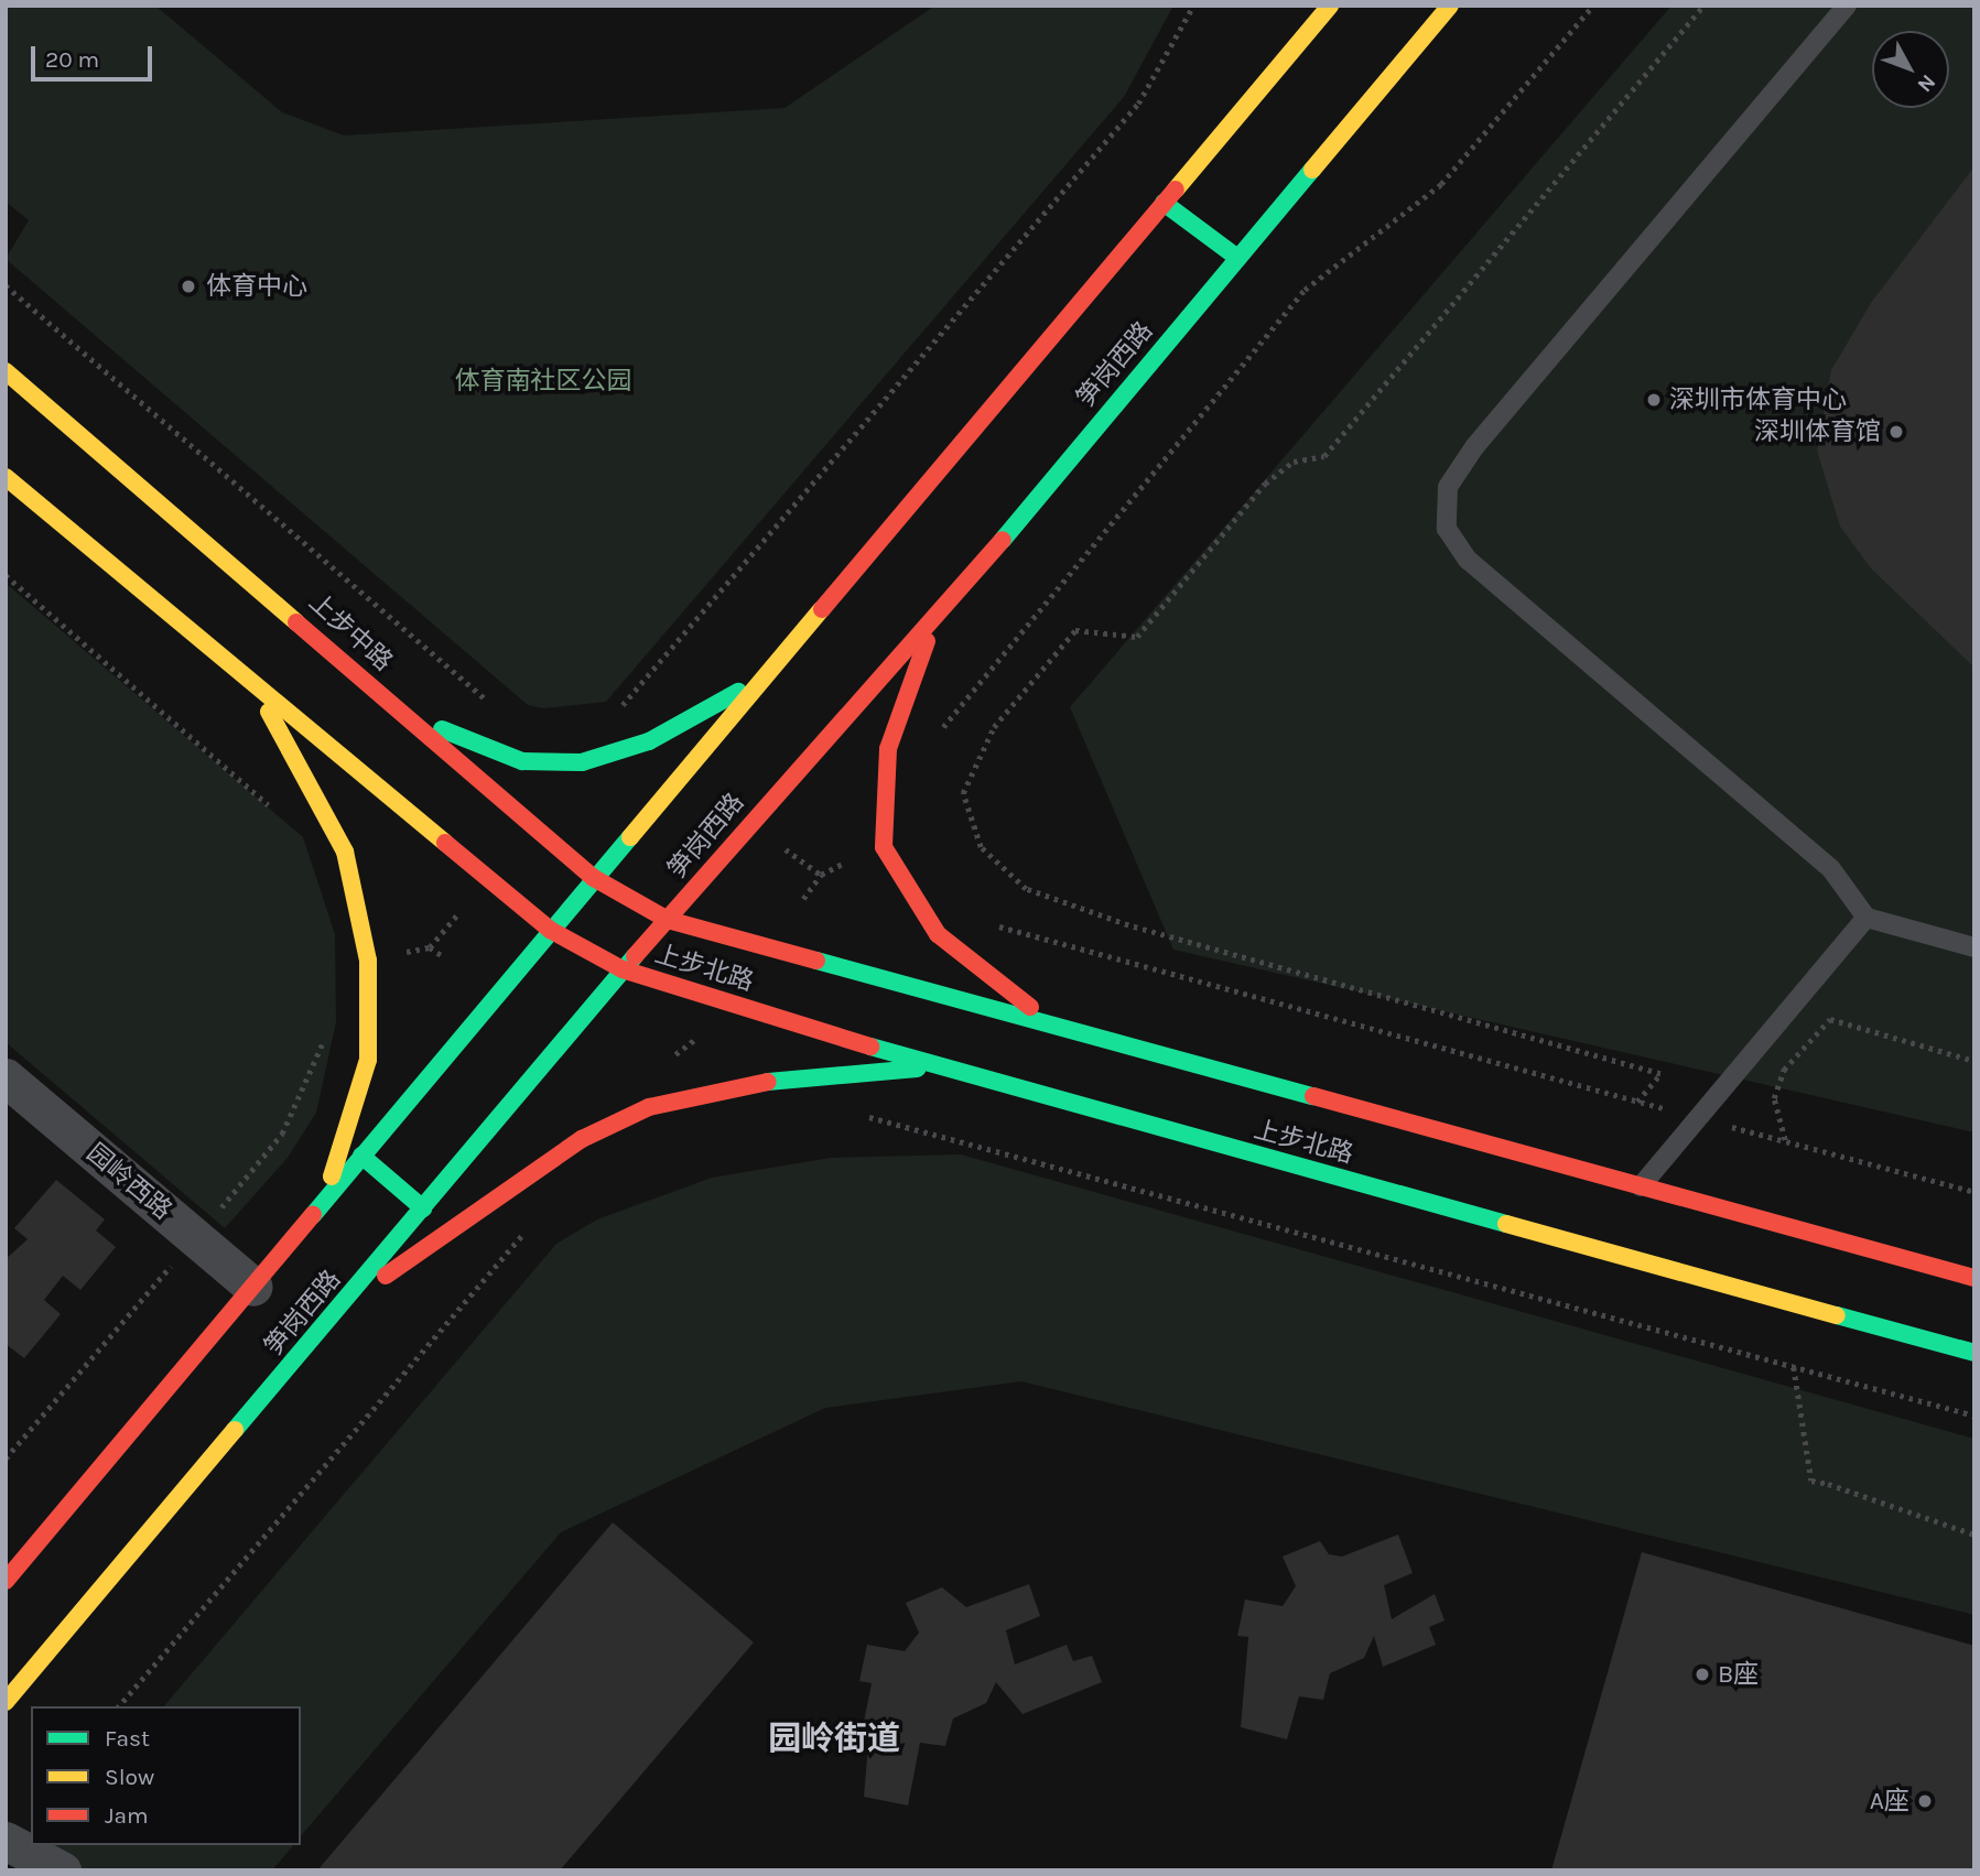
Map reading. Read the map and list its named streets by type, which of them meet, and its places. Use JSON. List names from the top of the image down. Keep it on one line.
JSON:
{"streets":{"main road":["笋岗西路","上步中路","上步北路"],"street":["园岭西路"]},"crossings":[["笋岗西路","上步中路"],["笋岗西路","上步北路"],["上步中路","上步北路"]],"districts":["园岭街道"],"parks":["体育南社区公园"],"places":["体育中心","深圳市体育中心","深圳体育馆","B座","A座"],"legend":["Fast","Slow","Jam"],"scale_bar":"20 m","north":"bottom right"}
